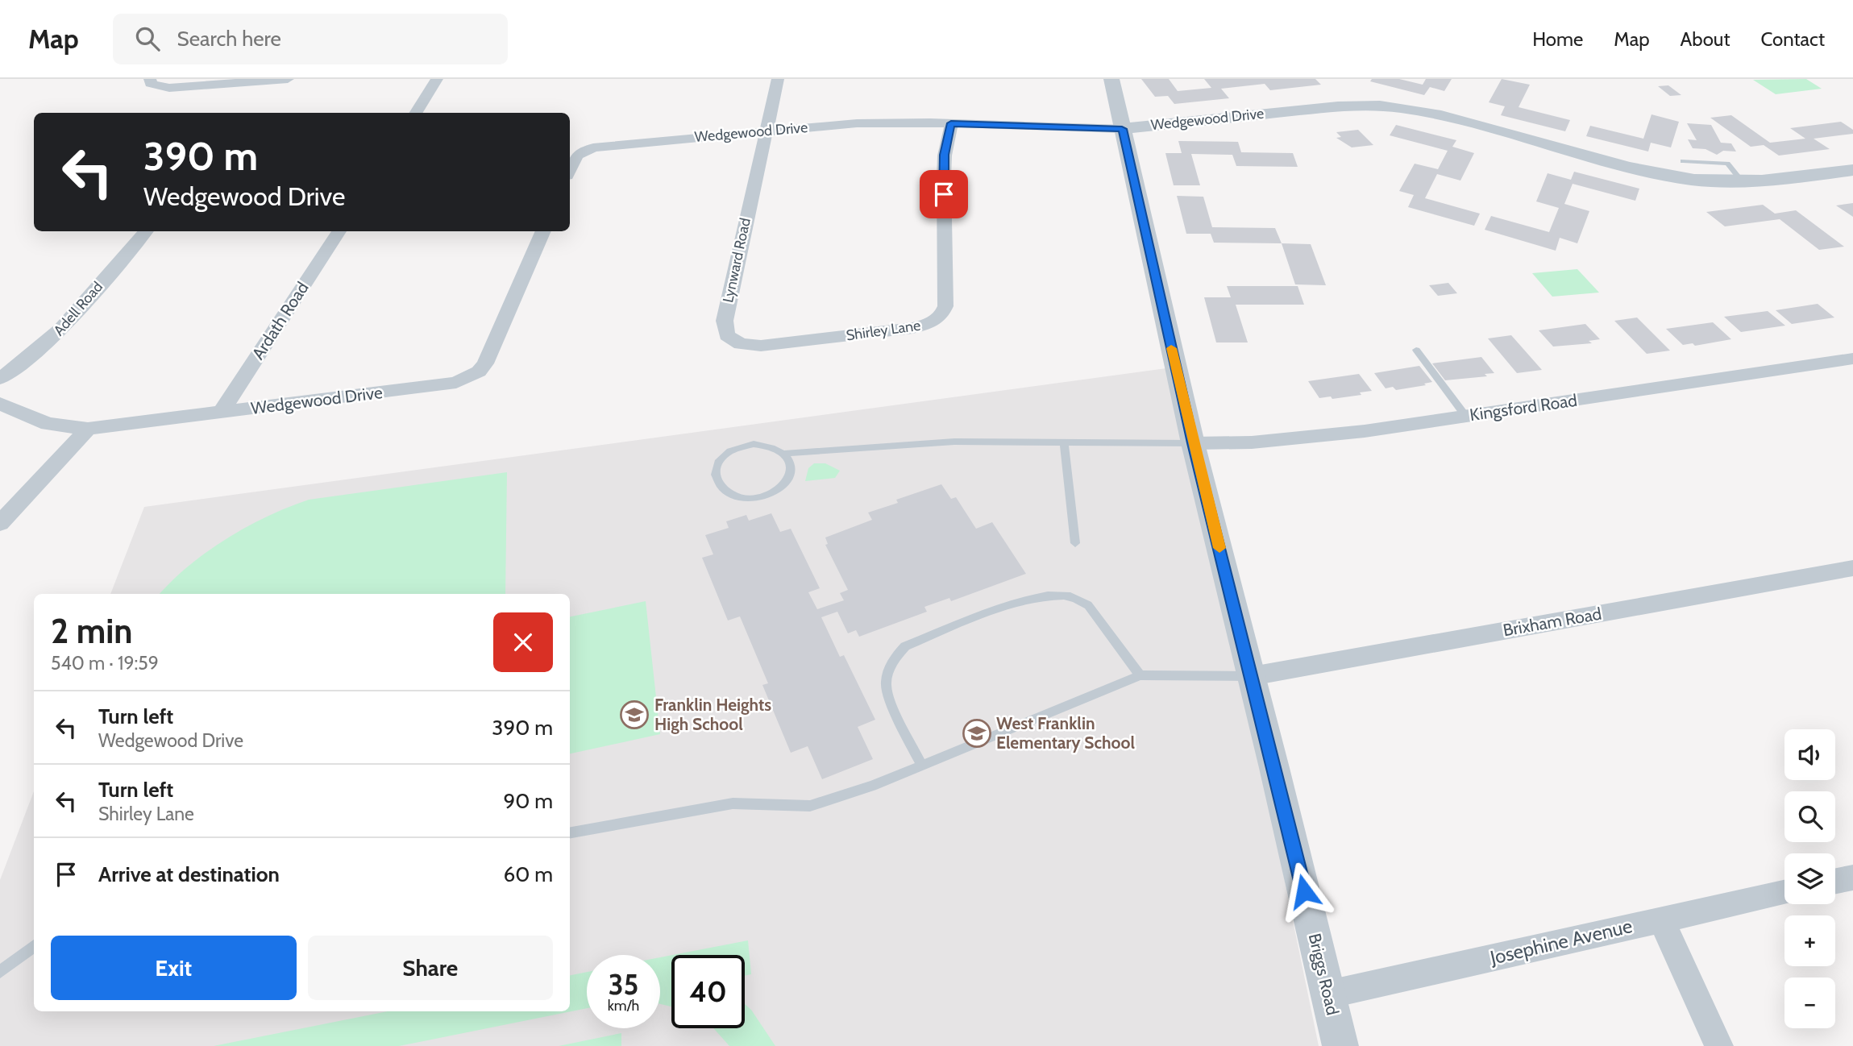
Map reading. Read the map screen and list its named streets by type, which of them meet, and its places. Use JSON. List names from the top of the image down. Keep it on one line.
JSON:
{"streets":{"street":["Wedgewood Drive","Lynward Road","Adell Road","Ardath Road","Shirley Lane","Kingsford Road","Brixham Road","Josephine Avenue","Briggs Road"]},"crossings":[["Wedgewood Drive","Lynward Road"],["Wedgewood Drive","Ardath Road"],["Wedgewood Drive","Shirley Lane"],["Wedgewood Drive","Briggs Road"],["Lynward Road","Shirley Lane"],["Kingsford Road","Briggs Road"],["Brixham Road","Briggs Road"],["Josephine Avenue","Briggs Road"]],"places":{"school or university":["Franklin Heights High School","West Franklin Elementary School"]},"page":{"header":"Map","search":"Search here","nav":["Home","Map","About","Contact"],"turn":["390 m","Wedgewood Drive"],"heading":["2 min","540 m · 19:59"],"list":[{"name":"Turn left","note":"Wedgewood Drive","value":"390 m"},{"name":"Turn left","note":"Shirley Lane","value":"90 m"},{"name":"Arrive at destination","value":"60 m"}],"map_buttons":["+","−"],"buttons":["Exit","Share"],"speed":"35 km/h","limit":"40"}}
